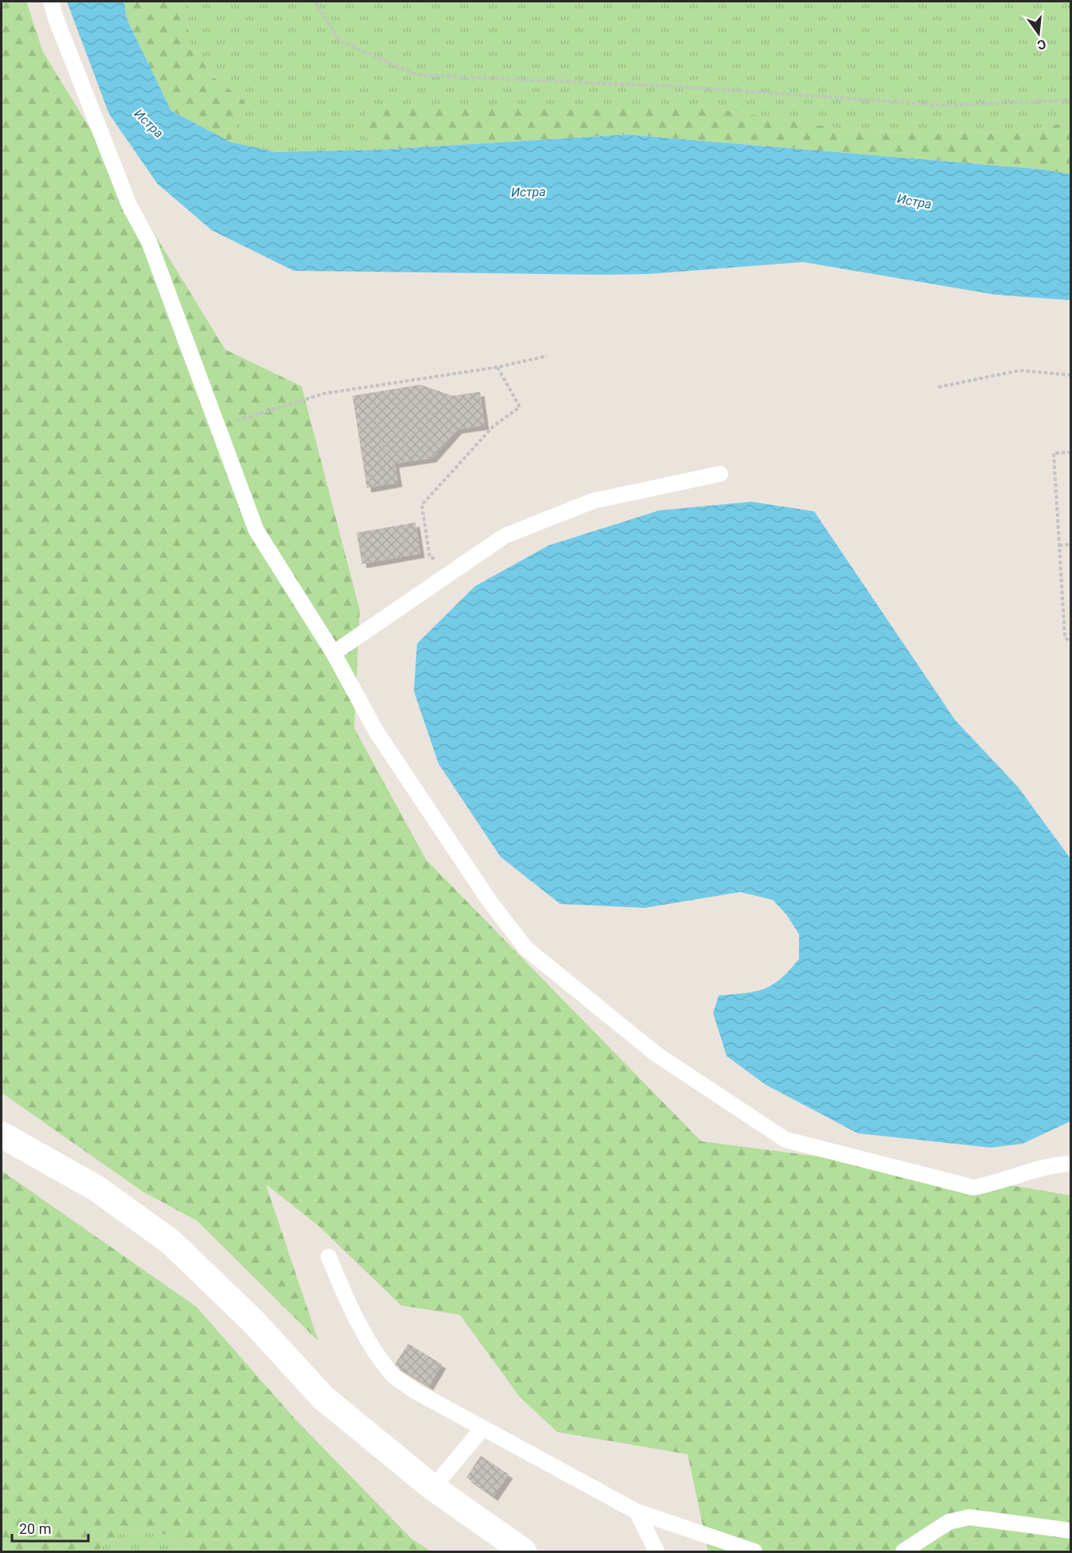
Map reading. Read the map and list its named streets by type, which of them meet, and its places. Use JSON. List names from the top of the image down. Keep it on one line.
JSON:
{"water":["Истра"],"scale_bar":"20 m","north":"bottom"}
